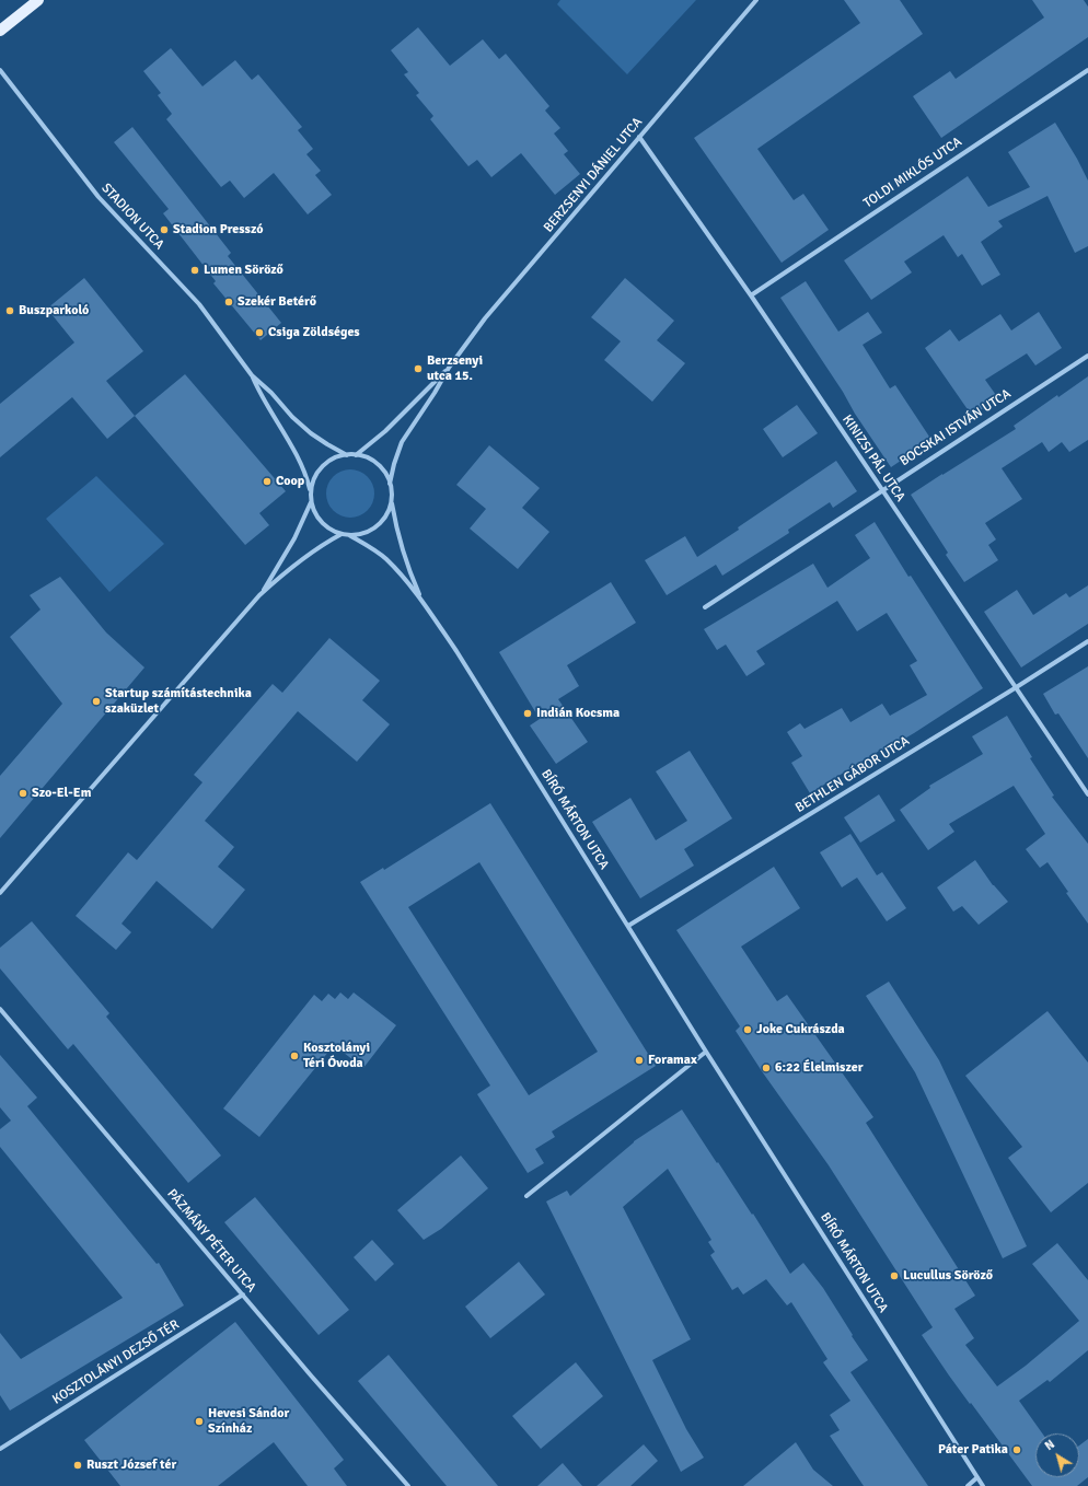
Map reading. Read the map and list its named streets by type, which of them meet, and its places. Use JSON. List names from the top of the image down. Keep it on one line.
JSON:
{"streets":{"street":["TOLDI MIKLÓS UTCA","BERZSENYI DÁNIEL UTCA","STADION UTCA","BOCSKAI ISTVÁN UTCA","KINIZSI PÁL UTCA","BETHLEN GÁBOR UTCA","BÍRÓ MÁRTON UTCA","PÁZMÁNY PÉTER UTCA","KOSZTOLÁNYI DEZSŐ TÉR"]},"crossings":[["TOLDI MIKLÓS UTCA","KINIZSI PÁL UTCA"],["BERZSENYI DÁNIEL UTCA","STADION UTCA"],["BERZSENYI DÁNIEL UTCA","KINIZSI PÁL UTCA"],["BERZSENYI DÁNIEL UTCA","BÍRÓ MÁRTON UTCA"],["STADION UTCA","BÍRÓ MÁRTON UTCA"],["BOCSKAI ISTVÁN UTCA","KINIZSI PÁL UTCA"],["KINIZSI PÁL UTCA","BETHLEN GÁBOR UTCA"],["BETHLEN GÁBOR UTCA","BÍRÓ MÁRTON UTCA"],["PÁZMÁNY PÉTER UTCA","KOSZTOLÁNYI DEZSŐ TÉR"]],"places":["Stadion Presszó","Lumen Söröző","Szekér Betérő","Buszparkoló","Csiga Zöldséges","Berzsenyi utca 15.","Coop","Startup számítástechnika szaküzlet","Indián Kocsma","Szo-El-Em","Joke Cukrászda","Kosztolányi Téri Óvoda","Foramax","6:22 Élelmiszer","Lucullus Söröző","Hevesi Sándor Színház","Páter Patika","Ruszt József tér"],"north":"top left"}
